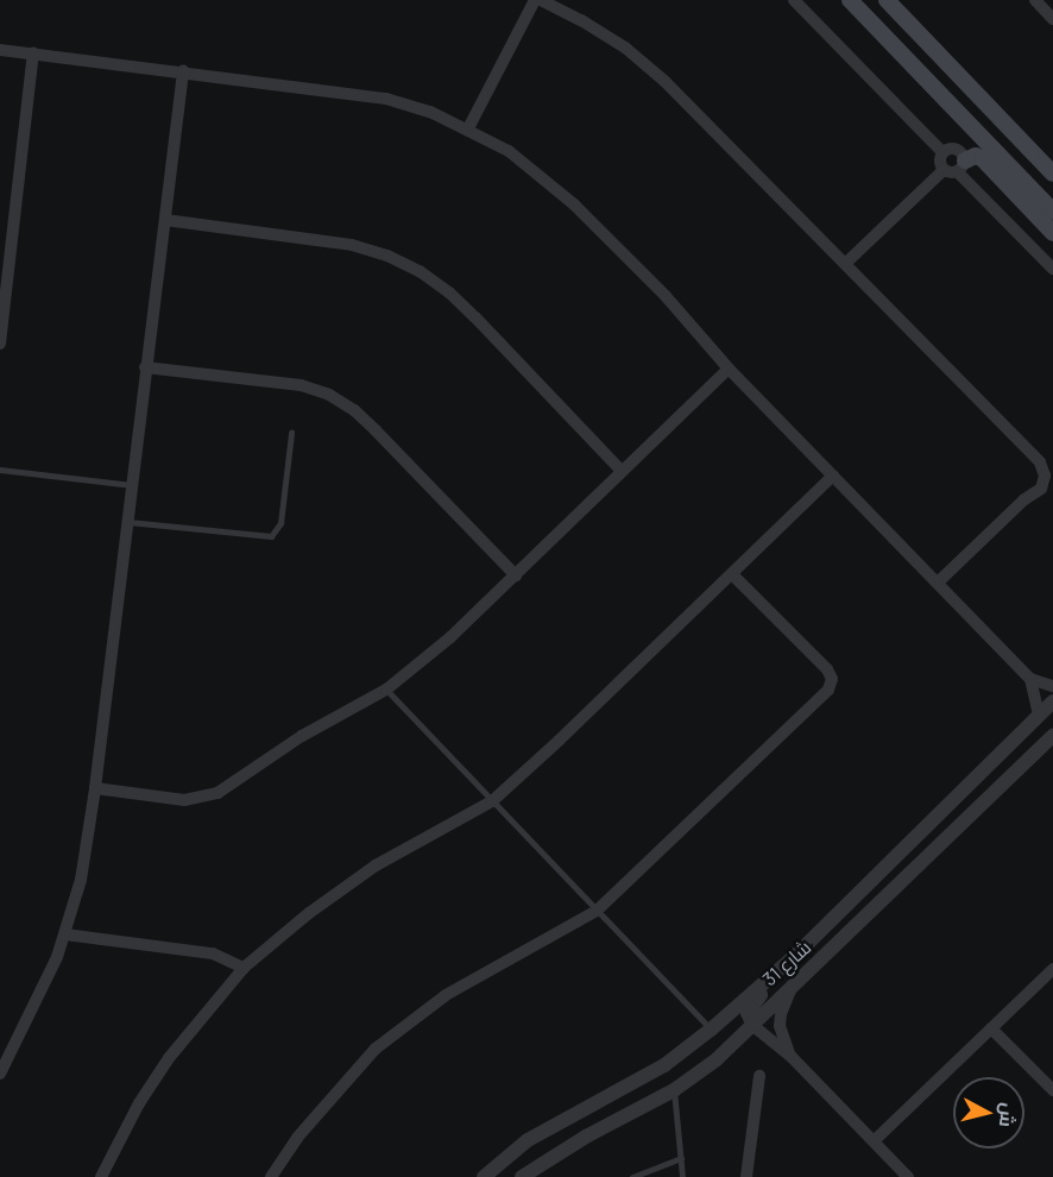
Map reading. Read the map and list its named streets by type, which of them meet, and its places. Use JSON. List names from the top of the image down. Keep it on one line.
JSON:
{"streets":{"street":["شارع 31"]},"north":"right"}
